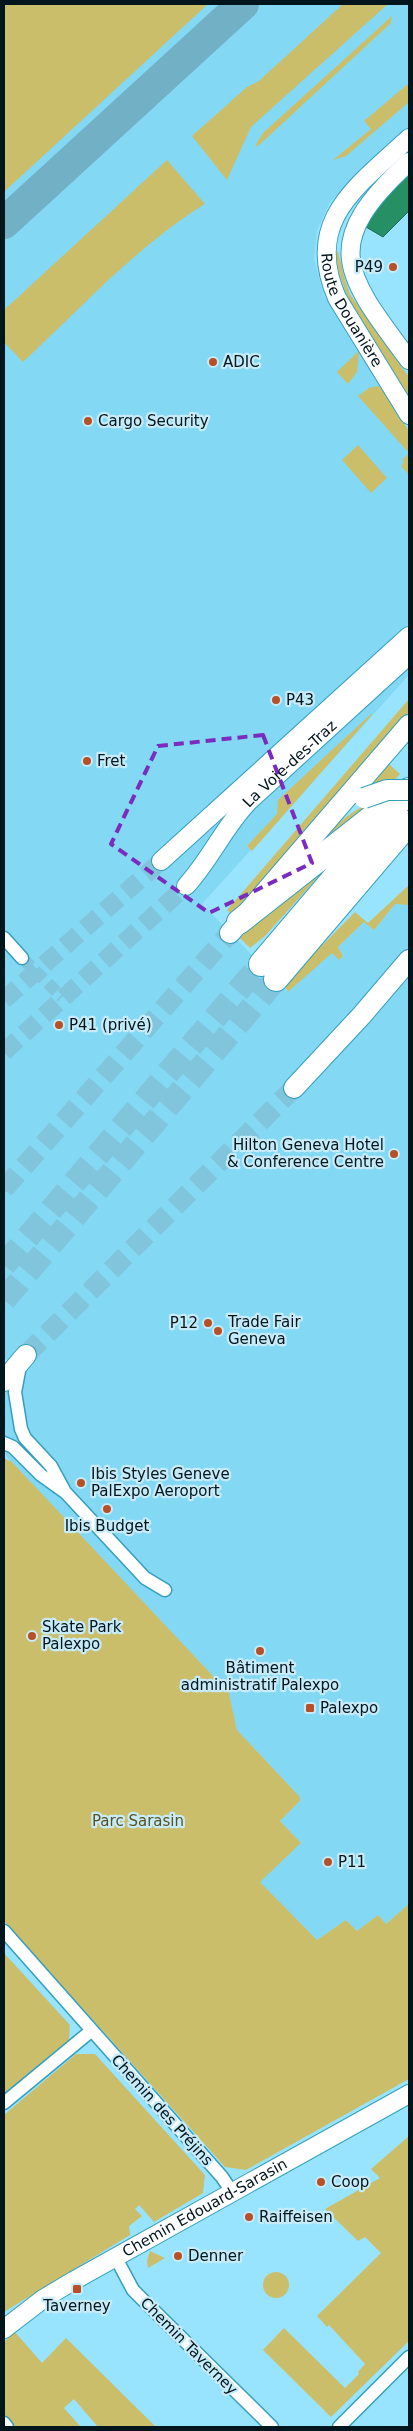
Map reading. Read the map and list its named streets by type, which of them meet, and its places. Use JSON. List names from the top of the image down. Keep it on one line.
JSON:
{"streets":{"street":["Route Douanière","La Voie-des-Traz","Chemin des Préjins","Chemin Edouard-Sarasin","Chemin Taverney"]},"crossings":[["Chemin des Préjins","Chemin Edouard-Sarasin"],["Chemin Edouard-Sarasin","Chemin Taverney"]],"parks":["Parc Sarasin"],"places":{"other":["P49","ADIC","Cargo Security","P43","Fret","P41 (privé)","Hilton Geneva Hotel & Conference Centre","P12","Trade Fair Geneva","Ibis Styles Geneve PalExpo Aeroport","Ibis Budget","Skate Park Palexpo","Bâtiment administratif Palexpo","P11","Coop","Raiffeisen","Denner"],"transit":["Palexpo","Taverney"]}}
